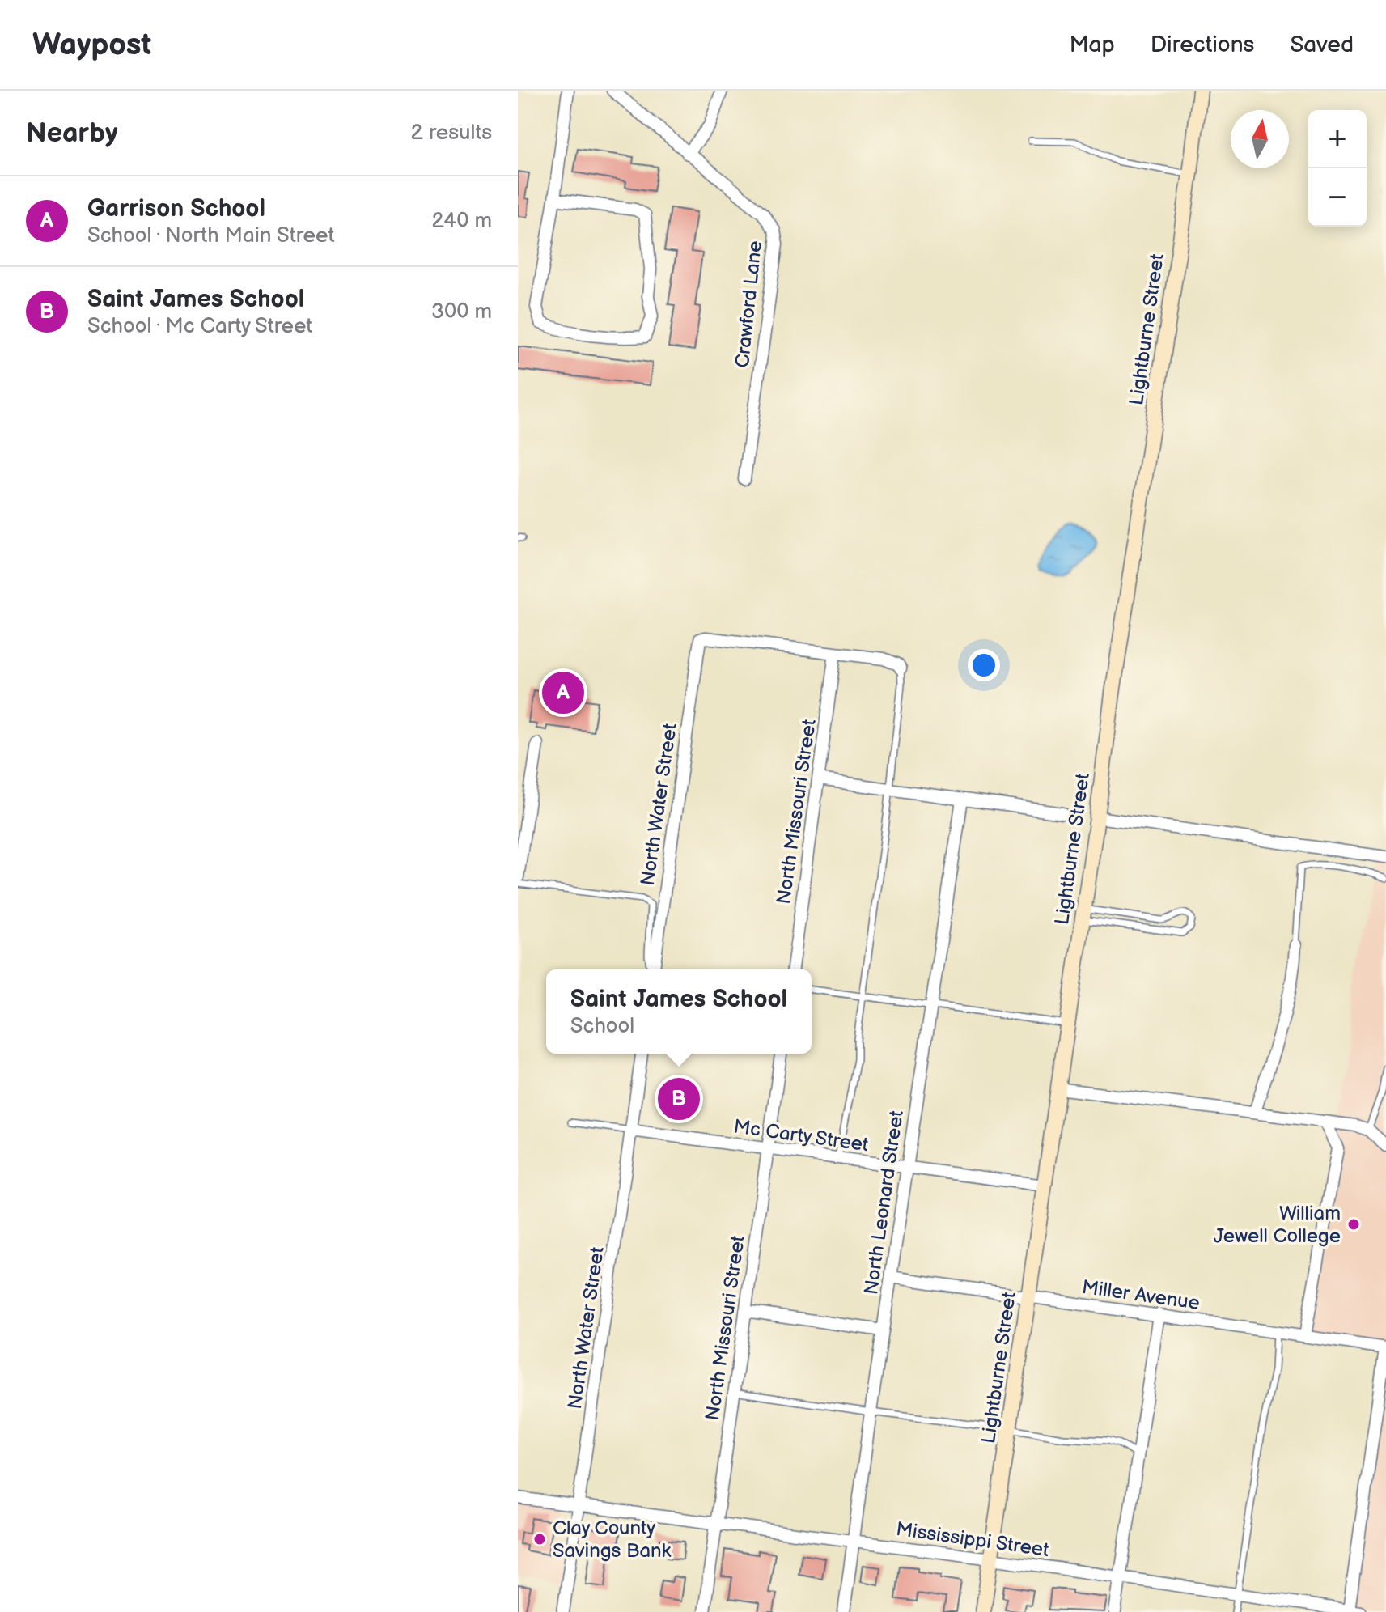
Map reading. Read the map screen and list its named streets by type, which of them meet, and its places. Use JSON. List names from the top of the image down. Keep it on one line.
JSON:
{"streets":{"main road":["Lightburne Street"],"street":["Crawford Lane","North Water Street","North Missouri Street","Mc Carty Street","North Leonard Street","Miller Avenue","Mississippi Street"]},"crossings":[["Lightburne Street","Mc Carty Street"],["Lightburne Street","Miller Avenue"],["Lightburne Street","Mississippi Street"],["North Water Street","North Missouri Street"],["North Water Street","Mc Carty Street"],["North Water Street","Mississippi Street"],["North Missouri Street","Mc Carty Street"],["North Missouri Street","Mississippi Street"],["Mc Carty Street","North Leonard Street"],["North Leonard Street","Miller Avenue"],["North Leonard Street","Mississippi Street"]],"places":["William Jewell College","Clay County Savings Bank"],"north":"top","page":{"header":"Waypost","nav":["Map","Directions","Saved"],"heading":["Nearby","2 results"],"map_buttons":["+","−"],"list":[{"mark":"A","name":"Garrison School","note":"School · North Main Street","value":"240 m"},{"mark":"B","name":"Saint James School","note":"School · Mc Carty Street","value":"300 m"}],"pins":["A","B"],"popup":["Saint James School","School"]}}
